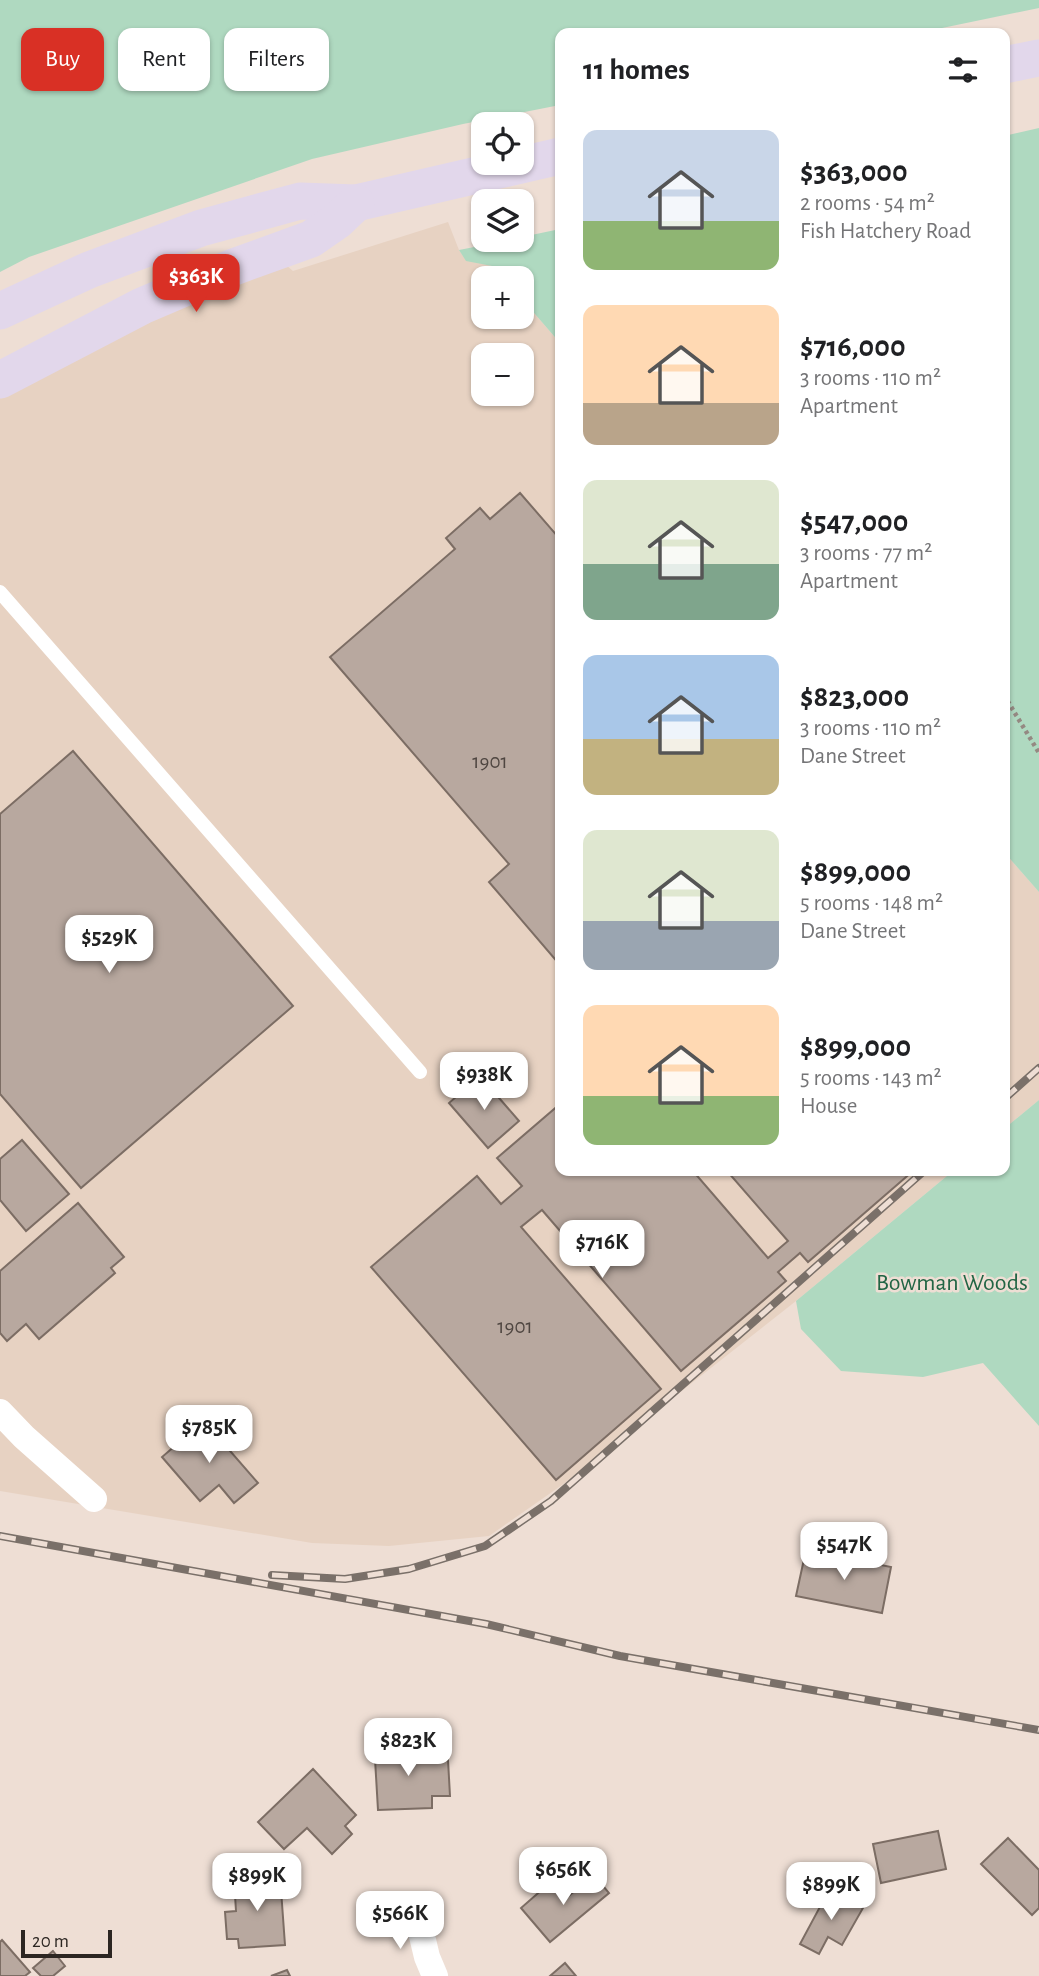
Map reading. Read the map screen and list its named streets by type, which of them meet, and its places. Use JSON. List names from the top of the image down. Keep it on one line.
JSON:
{"parks":["Bowman Woods"],"house_numbers":["1901","1901"],"scale_bar":"20 m","page":{"chip":["Buy","Rent","Filters"],"heading":"11 homes","map_buttons":["+","−"],"list":[{"name":"$363,000","note":"2 rooms · 54 m² · Fish Hatchery Road"},{"name":"$716,000","note":"3 rooms · 110 m² · Apartment"},{"name":"$547,000","note":"3 rooms · 77 m² · Apartment"},{"name":"$823,000","note":"3 rooms · 110 m² · Dane Street"},{"name":"$899,000","note":"5 rooms · 148 m² · Dane Street"},{"name":"$899,000","note":"5 rooms · 143 m² · House"}],"price":["$363K","$529K","$938K","$716K","$785K","$547K","$823K","$656K","$899K","$899K","$566K"],"scale":"20 m"}}
